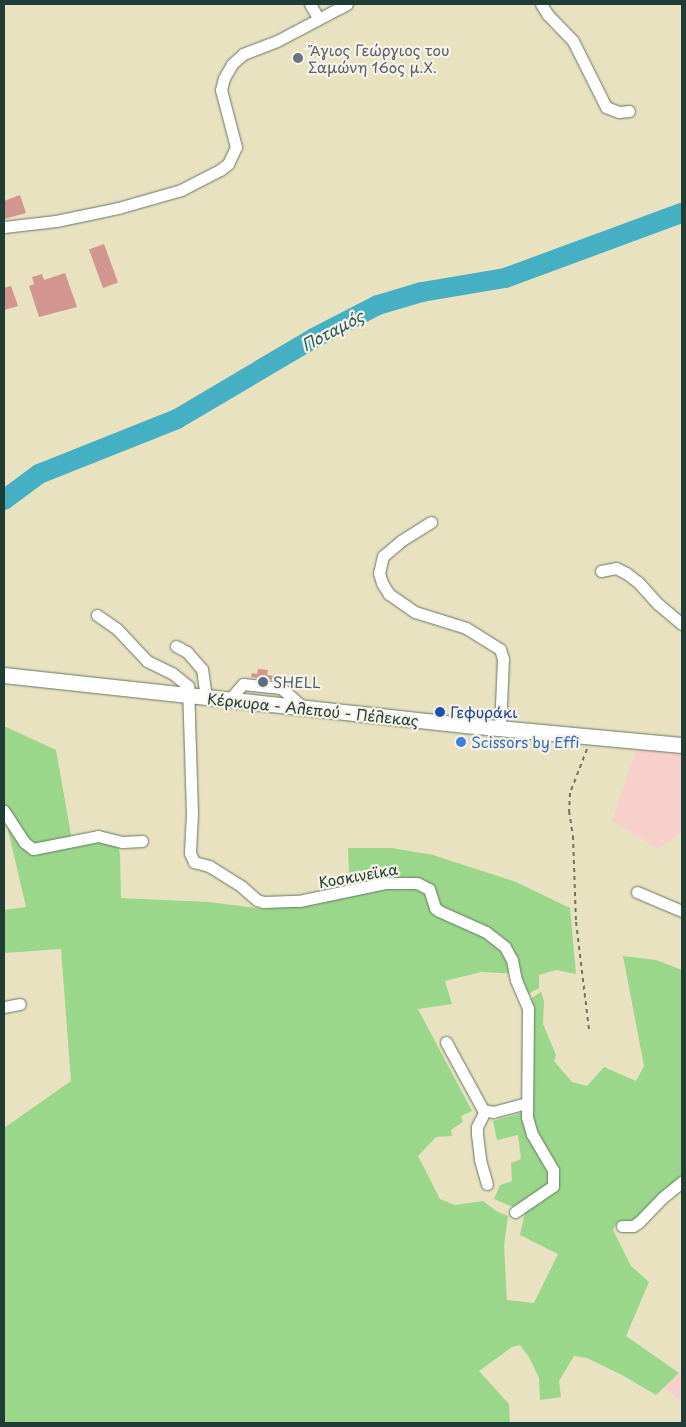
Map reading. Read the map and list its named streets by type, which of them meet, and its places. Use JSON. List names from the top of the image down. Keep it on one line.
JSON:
{"streets":{"main road":["Κέρκυρα - Αλεπού - Πέλεκας"],"street":["Κοσκινεϊκα"]},"crossings":[["Κέρκυρα - Αλεπού - Πέλεκας","Κοσκινεϊκα"]],"water":["Ποταμός"],"places":["Ἄγιος Γεώργιος του Σαμώνη 16ος μ.Χ.","SHELL","Γεφυράκι","Scissors by Effi"]}
